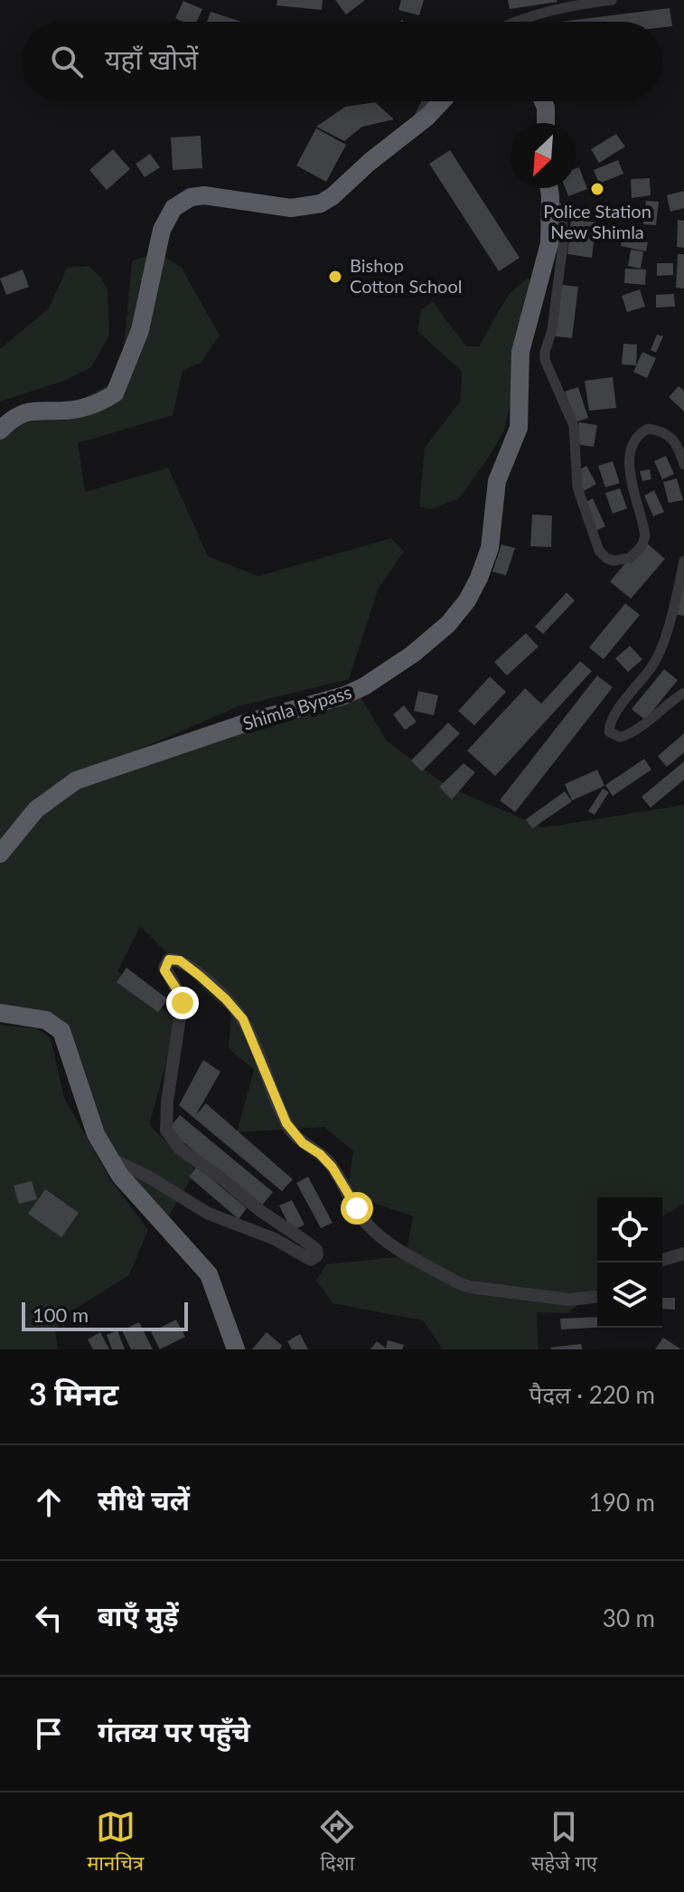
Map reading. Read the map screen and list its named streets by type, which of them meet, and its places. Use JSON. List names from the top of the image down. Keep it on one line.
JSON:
{"streets":{"highway":["Shimla Bypass"]},"places":["Police Station New Shimla","Bishop Cotton School"],"scale_bar":"100 m","north":"bottom left","page":{"search":"यहाँ खोजें","scale":"100 m","heading":["3 मिनट","पैदल · 220 m"],"list":[["सीधे चलें","190 m"],["बाएँ मुड़ें","30 m"],"गंतव्य पर पहुँचे"],"nav":["मानचित्र","दिशा","सहेजे गए"]}}
